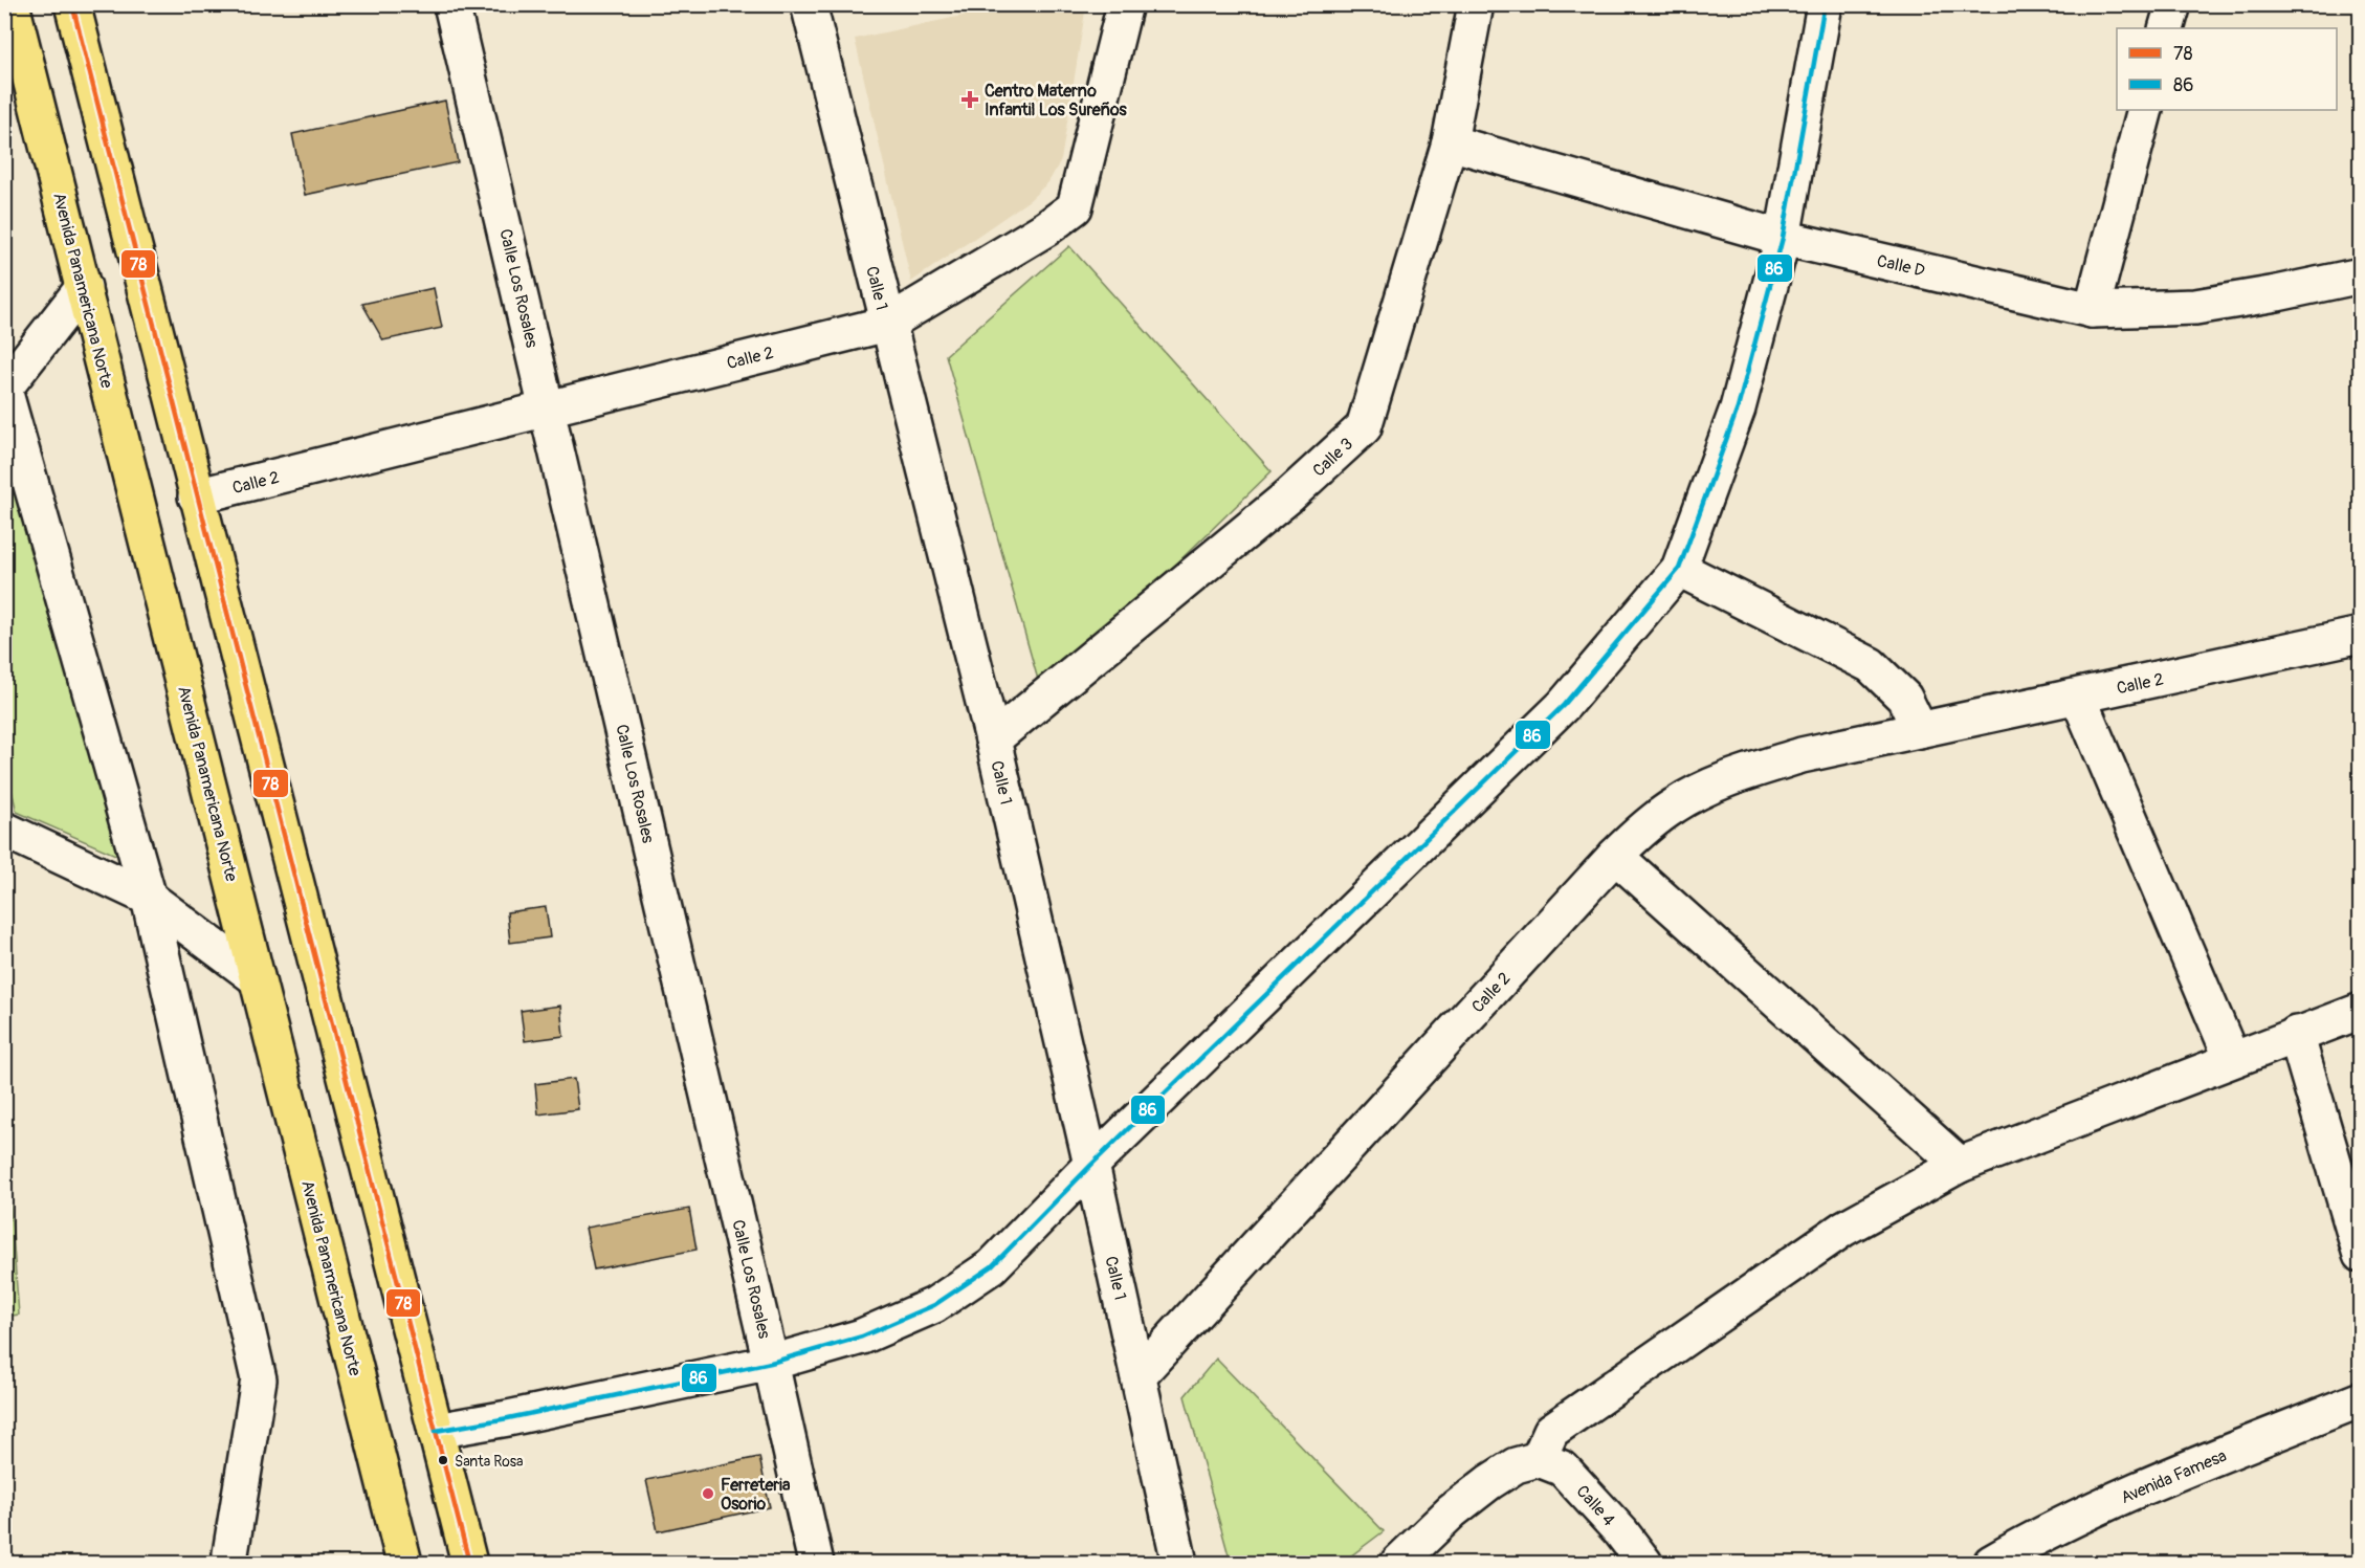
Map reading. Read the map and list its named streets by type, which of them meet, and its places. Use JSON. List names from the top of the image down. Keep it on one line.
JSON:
{"streets":{"highway":["Avenida Panamericana Norte"],"street":["Calle D","Calle Los Rosales","Calle 1","Calle 2","Calle 3","Avenida Famesa","Calle 4"]},"crossings":[["Calle D","Calle 3"],["Calle Los Rosales","Calle 2"],["Calle 1","Calle 2"],["Calle 1","Calle 3"]],"places":{"health":["Centro Materno Infantil Los Sureños"],"other":["Santa Rosa","Ferreteria Osorio"]},"lines":["transit line 78","transit line 86"],"legend":["78","86"]}
